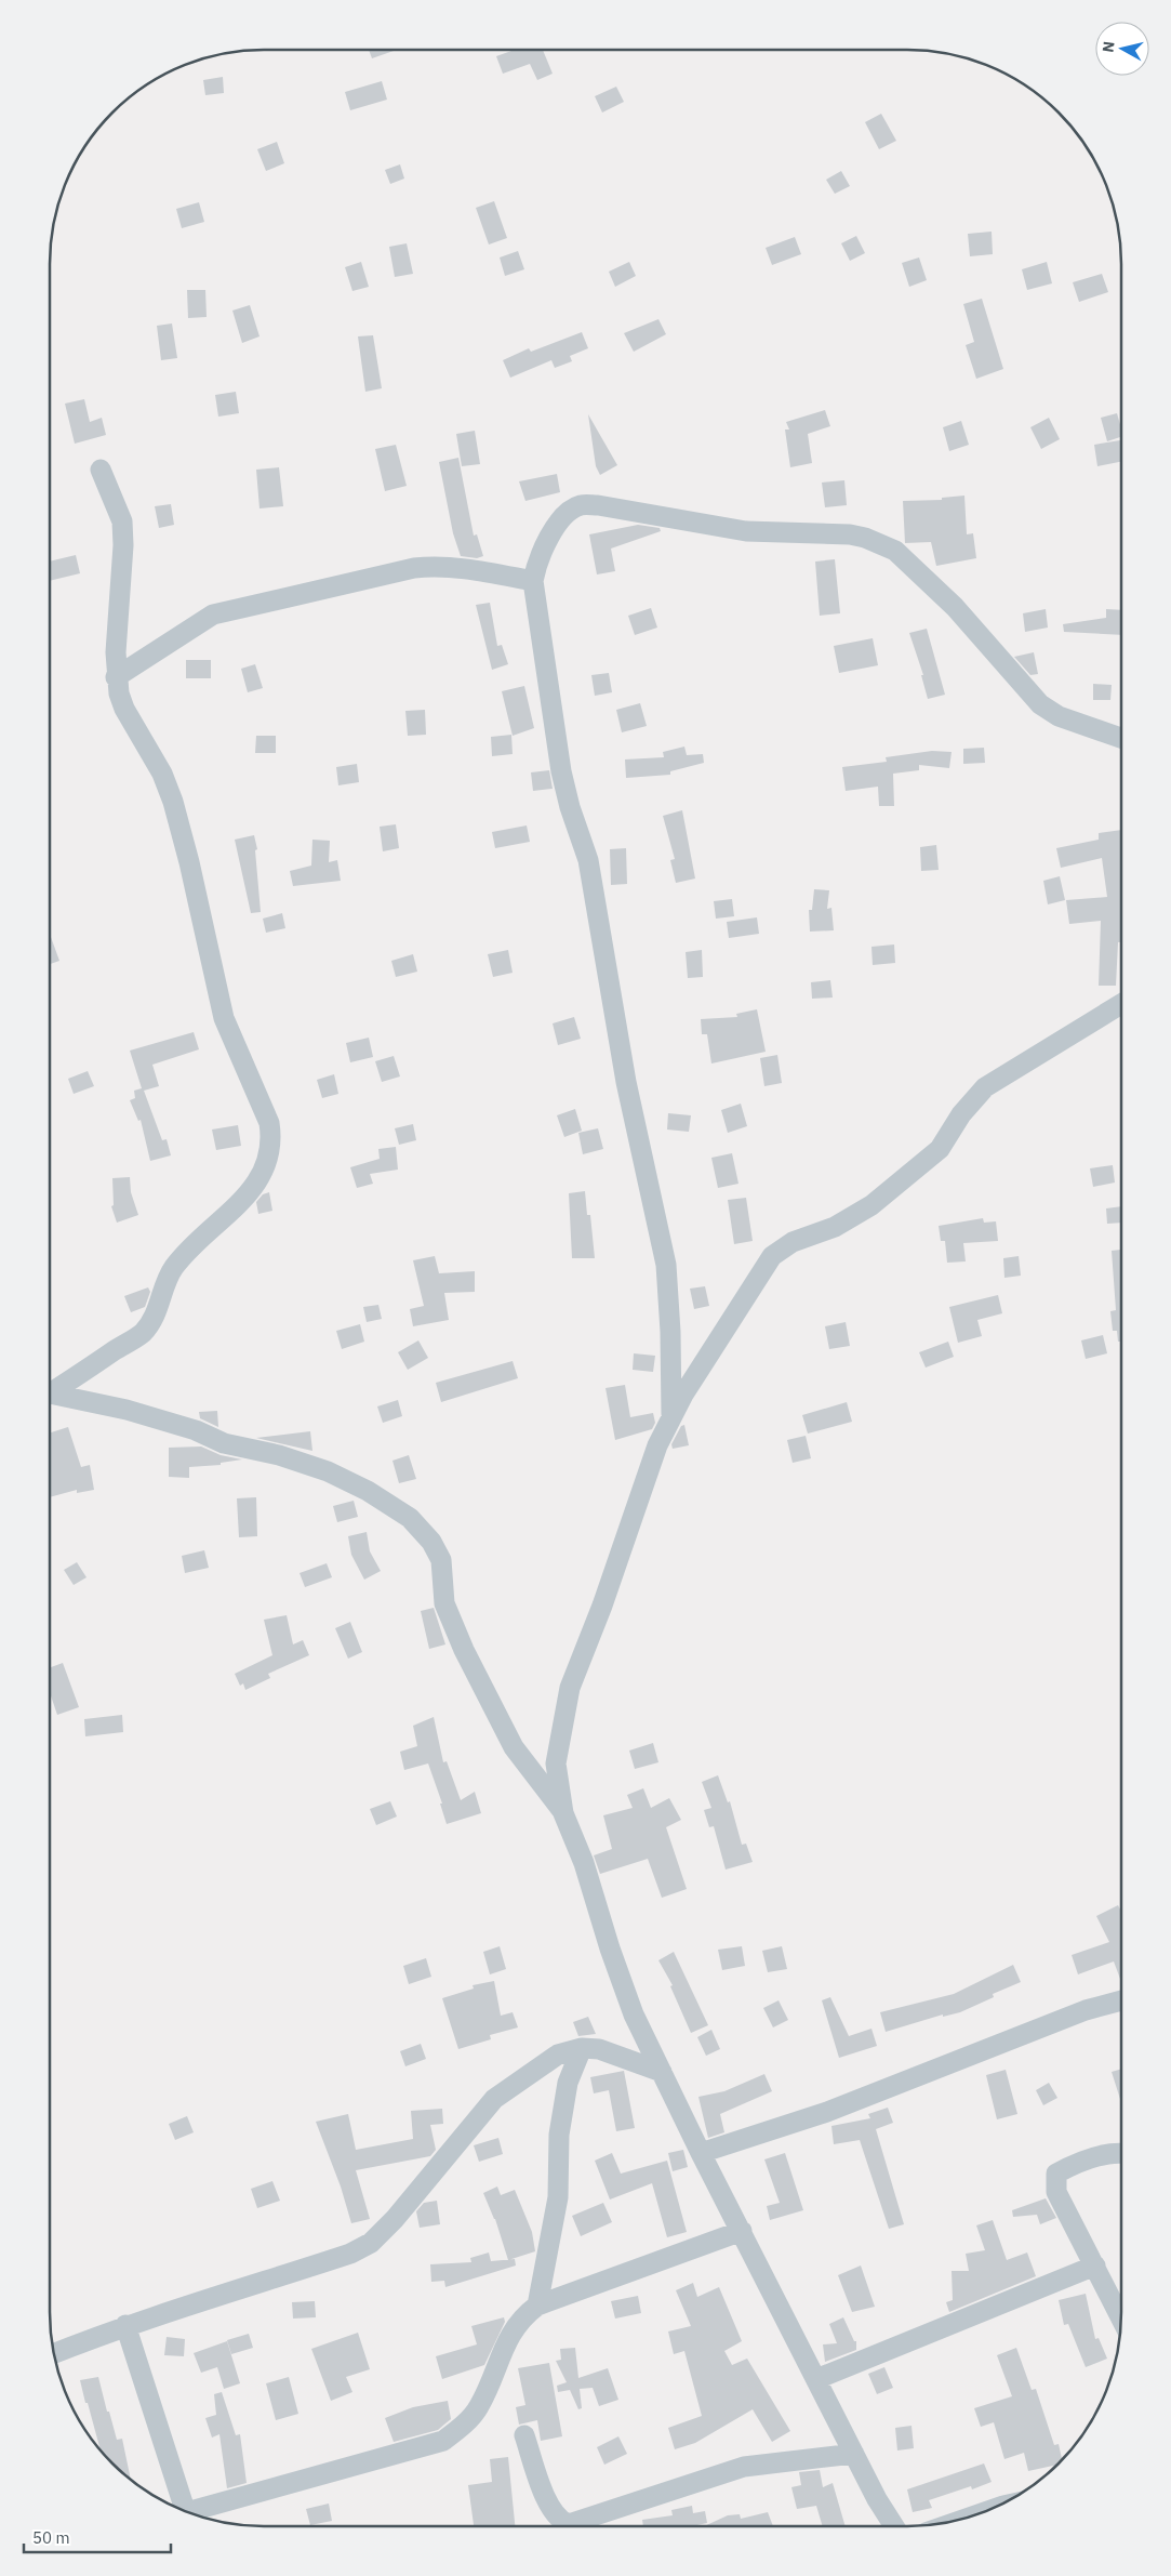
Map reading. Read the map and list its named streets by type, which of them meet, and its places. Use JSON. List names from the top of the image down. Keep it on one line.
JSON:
{"scale_bar":"50 m","north":"left"}
